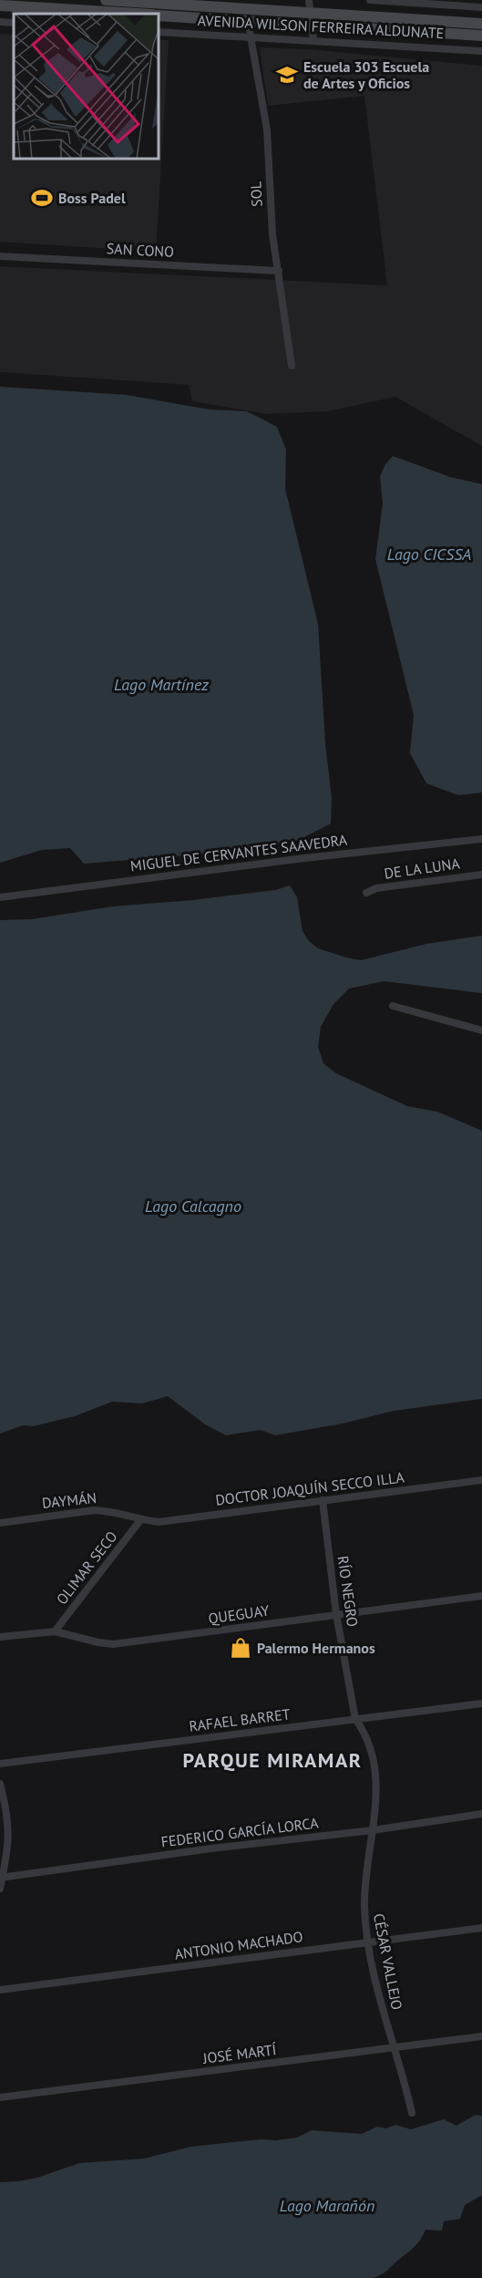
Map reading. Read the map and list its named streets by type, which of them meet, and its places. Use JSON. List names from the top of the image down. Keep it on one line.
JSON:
{"streets":{"main road":["AVENIDA WILSON FERREIRA ALDUNATE"],"street":["SOL","SAN CONO","MIGUEL DE CERVANTES SAAVEDRA","DE LA LUNA","DOCTOR JOAQUÍN SECCO ILLA","DAYMÁN","OLIMAR SECO","RÍO NEGRO","QUEGUAY","RAFAEL BARRET","FEDERICO GARCÍA LORCA","ANTONIO MACHADO","CÉSAR VALLEJO","JOSÉ MARTÍ"]},"crossings":[["AVENIDA WILSON FERREIRA ALDUNATE","SOL"],["SOL","SAN CONO"],["DOCTOR JOAQUÍN SECCO ILLA","DAYMÁN"],["DOCTOR JOAQUÍN SECCO ILLA","OLIMAR SECO"],["DOCTOR JOAQUÍN SECCO ILLA","RÍO NEGRO"],["DAYMÁN","OLIMAR SECO"],["OLIMAR SECO","QUEGUAY"],["RÍO NEGRO","QUEGUAY"],["RÍO NEGRO","RAFAEL BARRET"],["RÍO NEGRO","CÉSAR VALLEJO"],["RAFAEL BARRET","CÉSAR VALLEJO"],["FEDERICO GARCÍA LORCA","CÉSAR VALLEJO"],["ANTONIO MACHADO","CÉSAR VALLEJO"],["CÉSAR VALLEJO","JOSÉ MARTÍ"]],"districts":["PARQUE MIRAMAR"],"water":["Lago CICSSA","Lago Martínez","Lago Calcagno","Lago Marañón"],"places":{"school or university":["Escuela 303 Escuela de Artes y Oficios"],"sports":["Boss Padel"],"shop":["Palermo Hermanos"]}}
